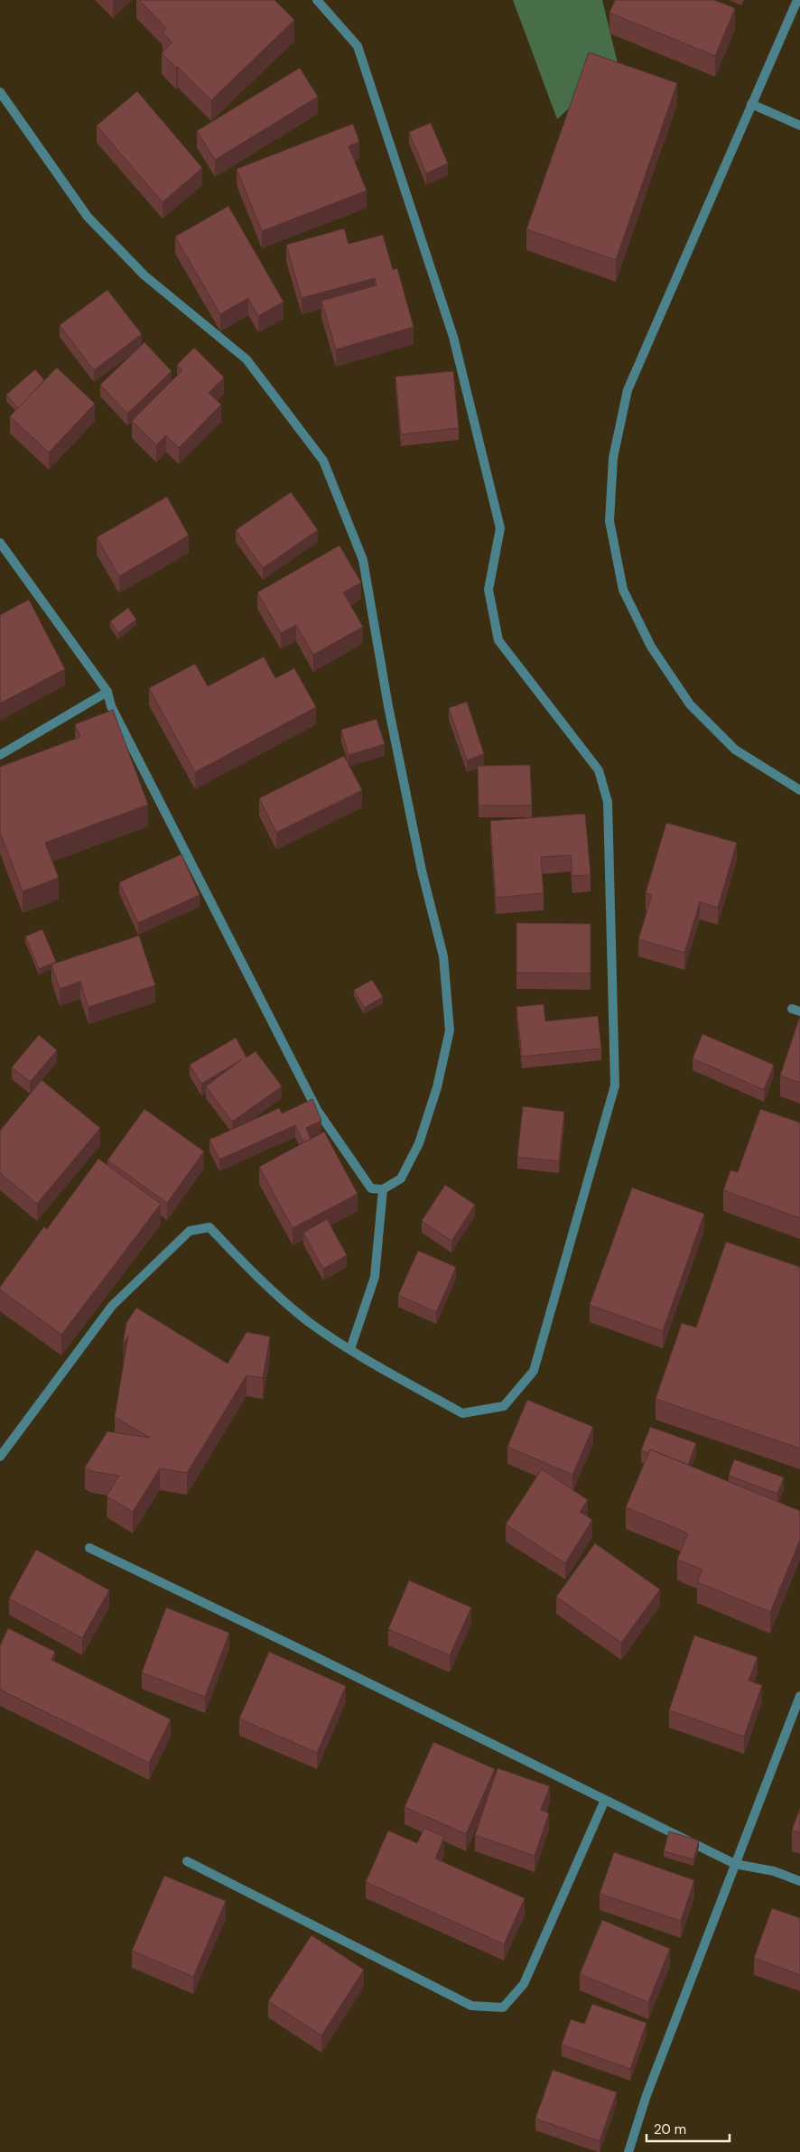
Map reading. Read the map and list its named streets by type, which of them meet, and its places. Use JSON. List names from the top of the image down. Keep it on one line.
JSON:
{"scale_bar":"20 m"}
